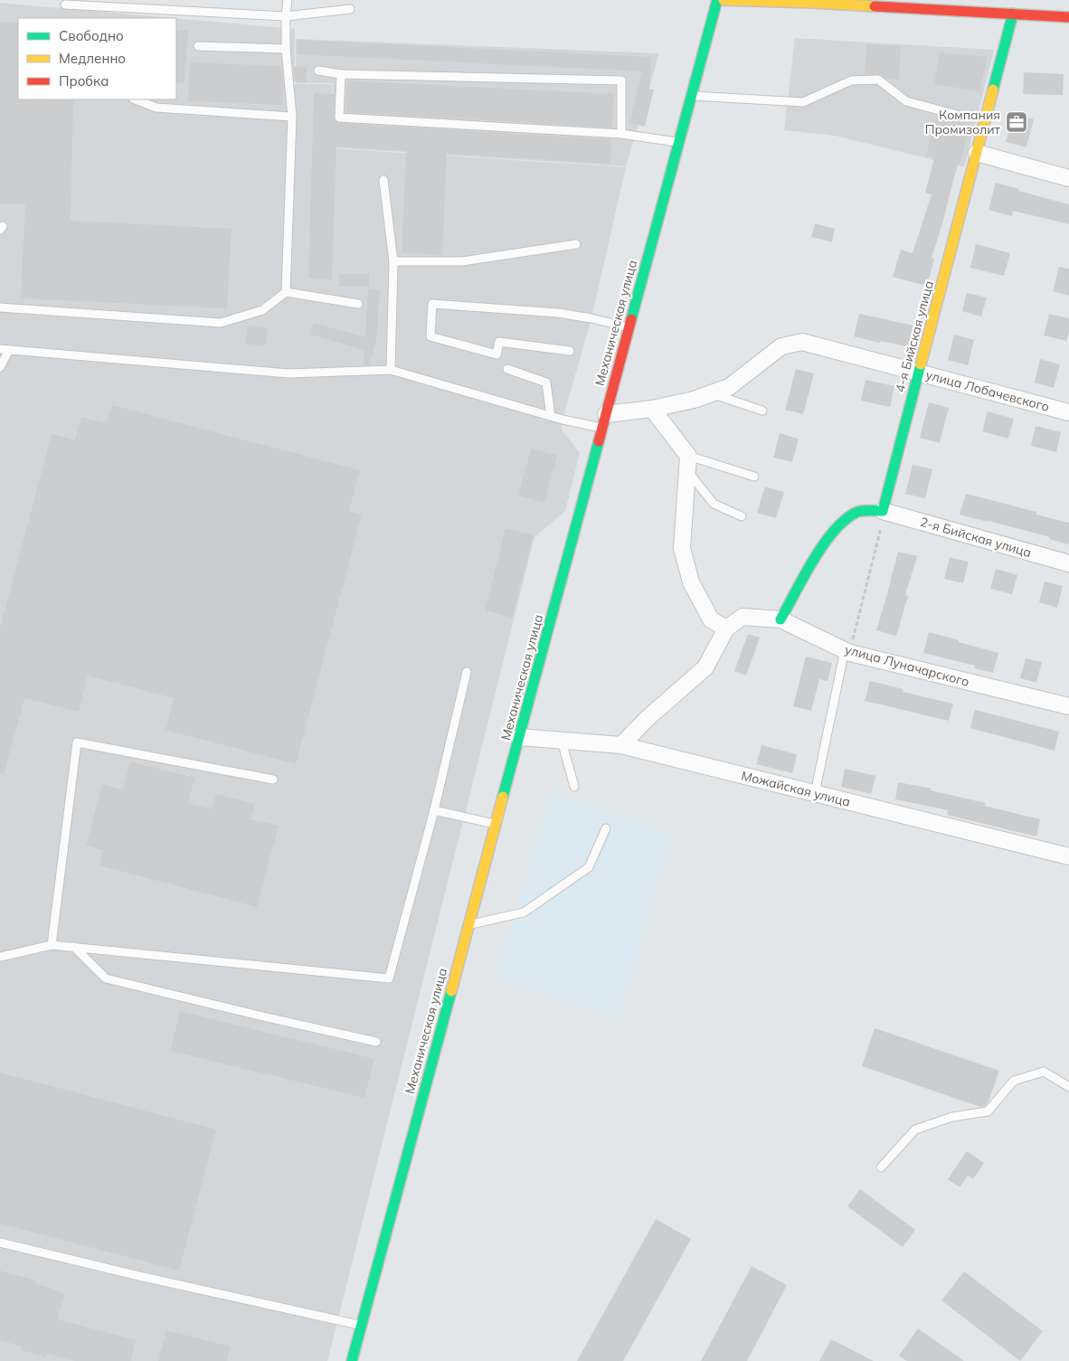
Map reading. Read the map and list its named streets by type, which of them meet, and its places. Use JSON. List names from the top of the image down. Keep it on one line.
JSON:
{"streets":{"street":["Механическая улица","4-я Бийская улица","улица Лобачевского","2-я Бийская улица","улица Луначарского","Можайская улица"]},"crossings":[["Механическая улица","Можайская улица"],["4-я Бийская улица","улица Лобачевского"],["4-я Бийская улица","2-я Бийская улица"]],"places":{"office":["Компания Промизолит"]},"legend":["Свободно","Медленно","Пробка"]}
